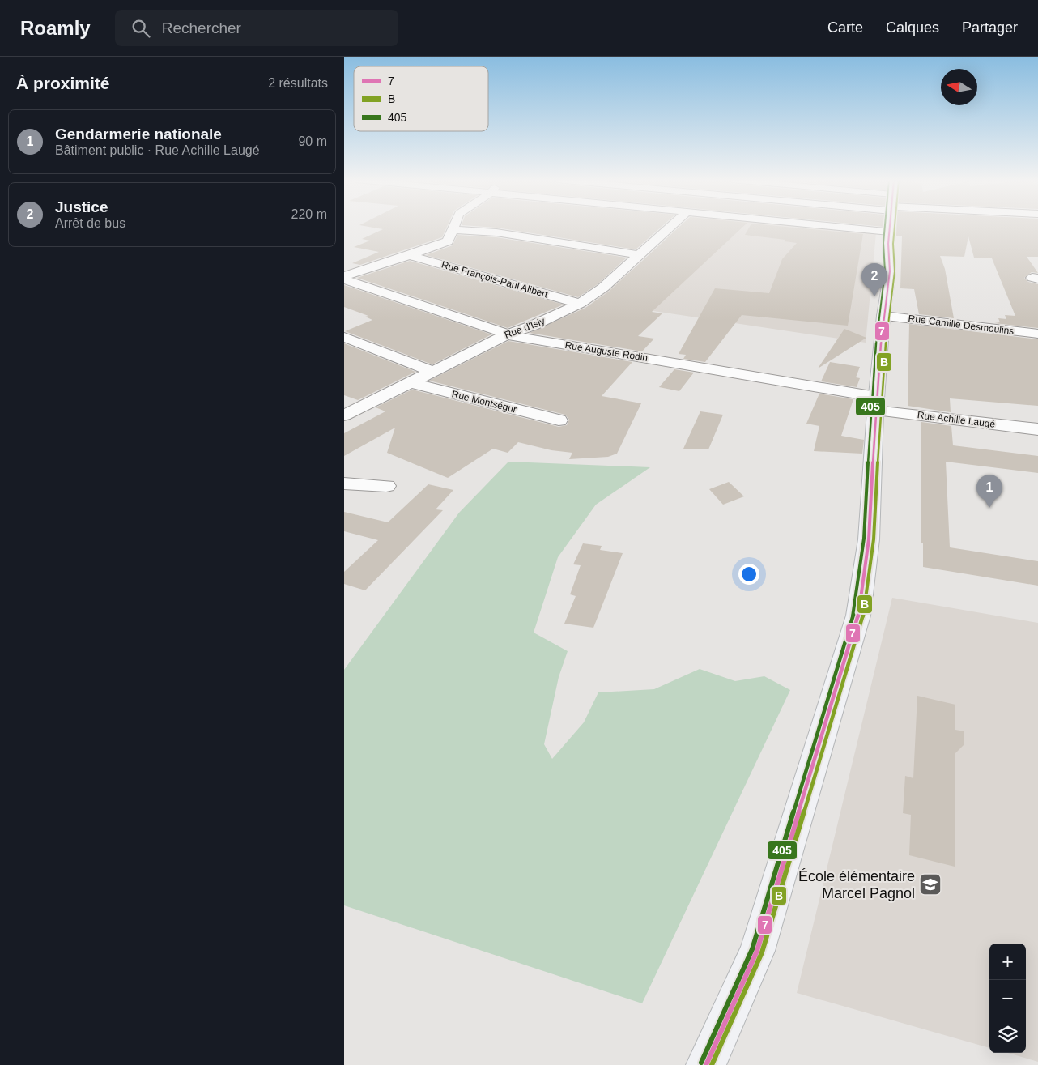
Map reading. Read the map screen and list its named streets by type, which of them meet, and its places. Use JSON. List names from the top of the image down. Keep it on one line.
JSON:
{"streets":{"street":["Rue François-Paul Alibert","Rue Camille Desmoulins","Rue d'Isly","Rue Auguste Rodin","Rue Montségur","Rue Achille Laugé"]},"crossings":[["Rue François-Paul Alibert","Rue d'Isly"],["Rue d'Isly","Rue Auguste Rodin"],["Rue d'Isly","Rue Montségur"],["Rue Auguste Rodin","Rue Achille Laugé"]],"places":{"school or university":["École élémentaire Marcel Pagnol"]},"lines":["transit line 7","transit line B","transit line 405"],"legend":["7","B","405"],"north":"left","page":{"header":"Roamly","search":"Rechercher","nav":["Carte","Calques","Partager"],"heading":["À proximité","2 résultats"],"list":[{"mark":"1","name":"Gendarmerie nationale","note":"Bâtiment public · Rue Achille Laugé","value":"90 m"},{"mark":"2","name":"Justice","note":"Arrêt de bus","value":"220 m"}],"pins":["2","1"],"map_buttons":["+","−"]}}
